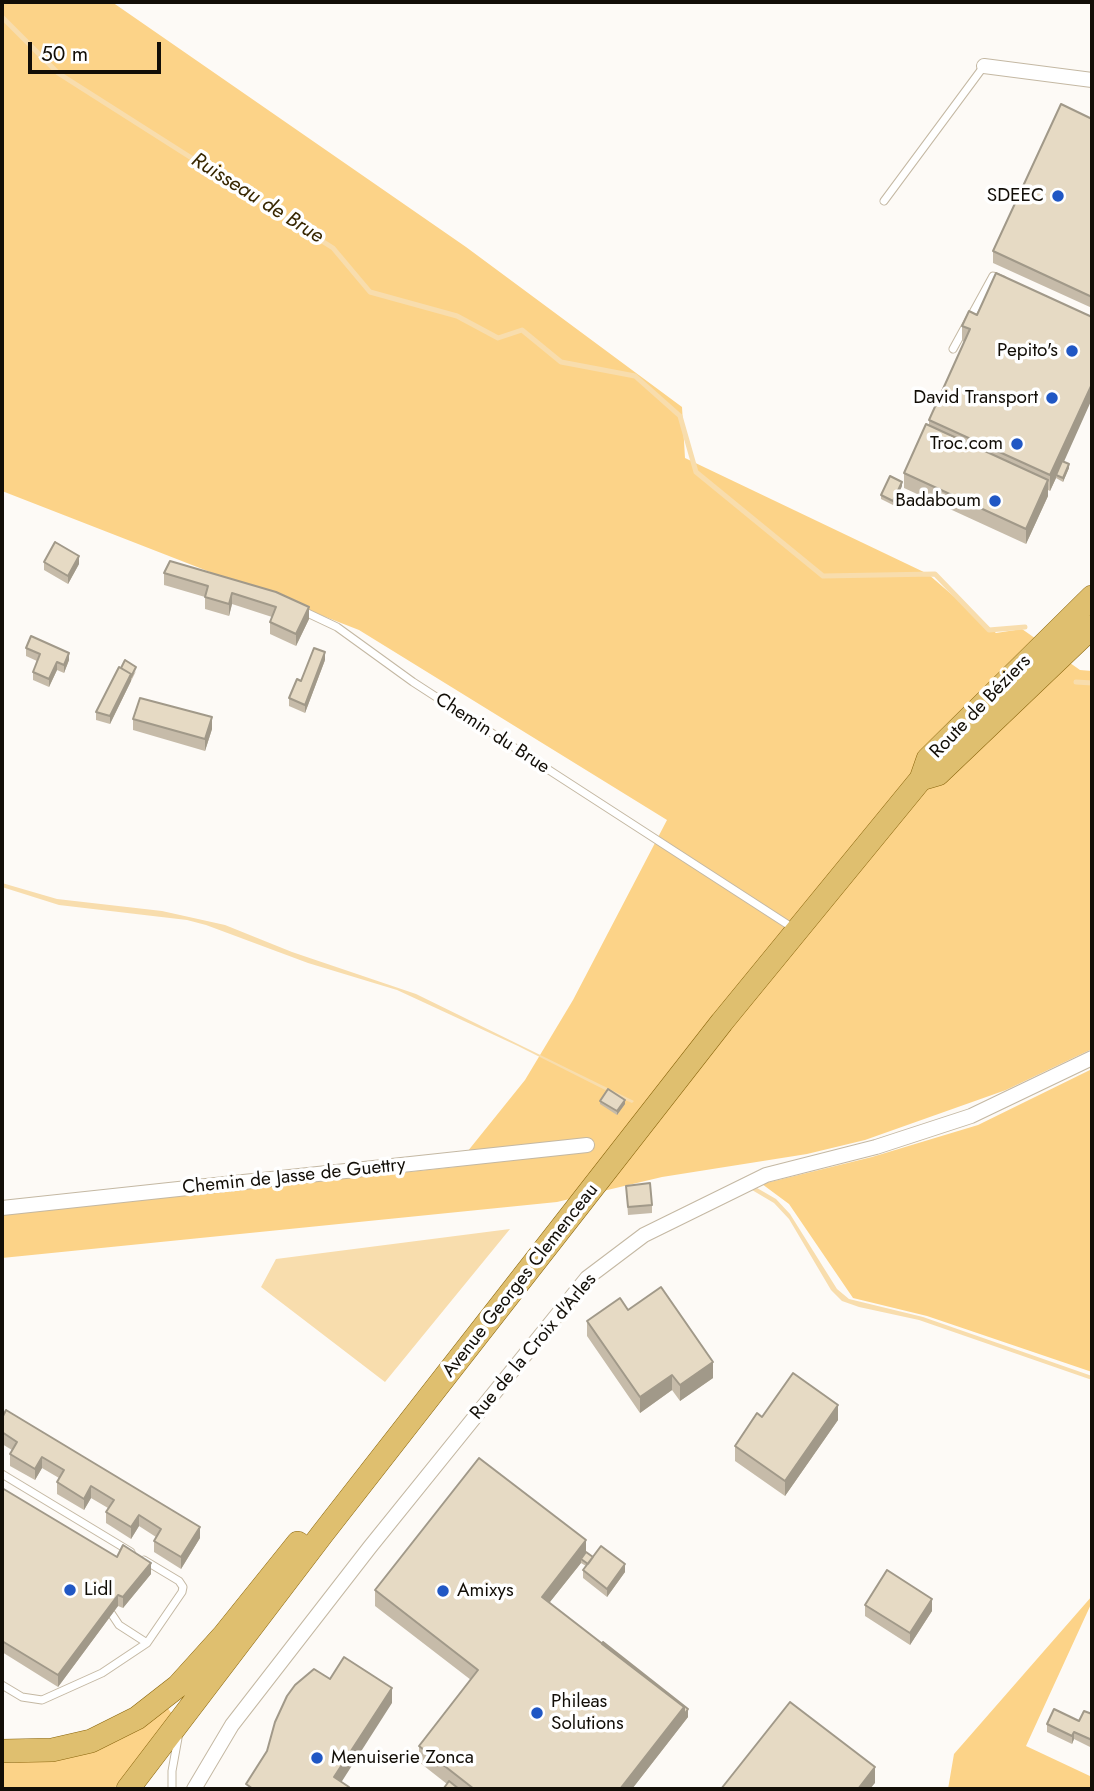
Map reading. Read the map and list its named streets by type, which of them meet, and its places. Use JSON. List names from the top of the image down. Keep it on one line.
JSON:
{"streets":{"main road":["Route de Béziers","Avenue Georges Clemenceau"],"street":["Chemin de Jasse de Guettry","Rue de la Croix d'Arles"],"lane":["Chemin du Brue"]},"crossings":[["Route de Béziers","Avenue Georges Clemenceau"],["Chemin du Brue","Avenue Georges Clemenceau"]],"water":["Ruisseau de Brue"],"places":["SDEEC","Pepito's","David Transport","Troc.com","Badaboum","Lidl","Amixys","Phileas Solutions","Menuiserie Zonca"],"scale_bar":"50 m"}
